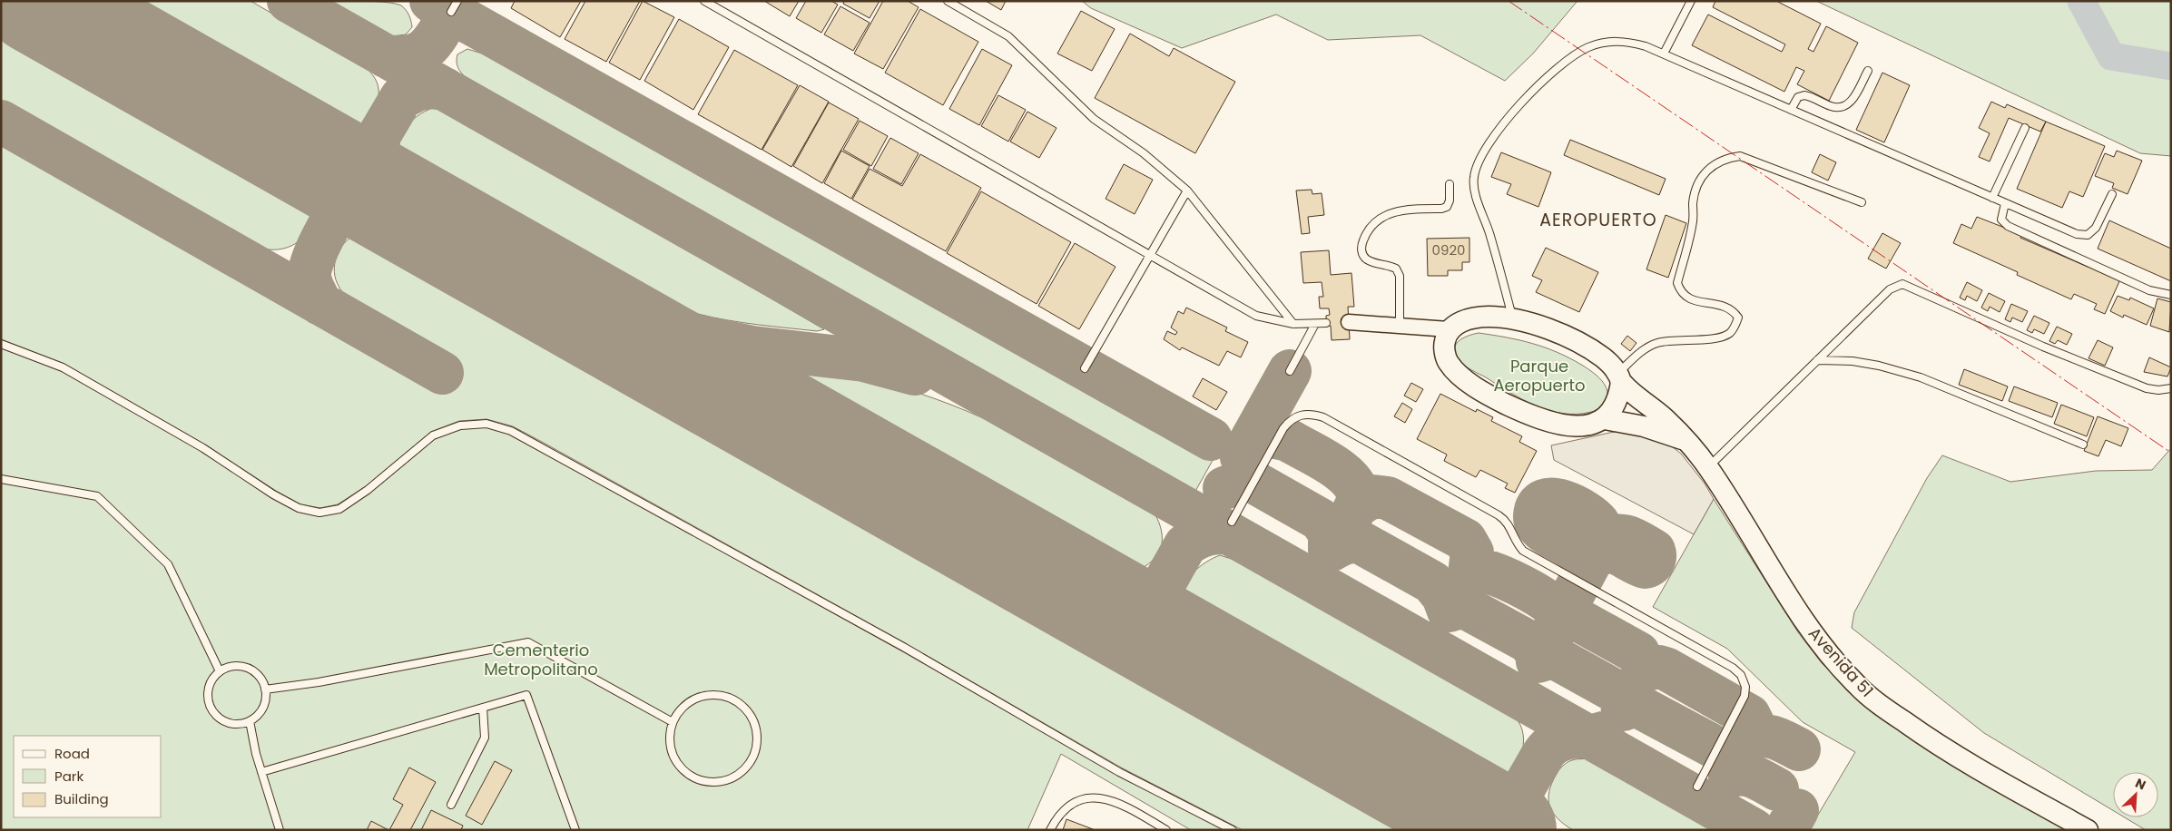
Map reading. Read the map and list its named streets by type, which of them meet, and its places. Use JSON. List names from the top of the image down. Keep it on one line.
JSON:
{"streets":{"main road":["Avenida 51"]},"districts":["AEROPUERTO"],"parks":["Parque Aeropuerto","Cementerio Metropolitano"],"house_numbers":["0920"],"legend":["Road","Park","Building"],"north":"top right"}
